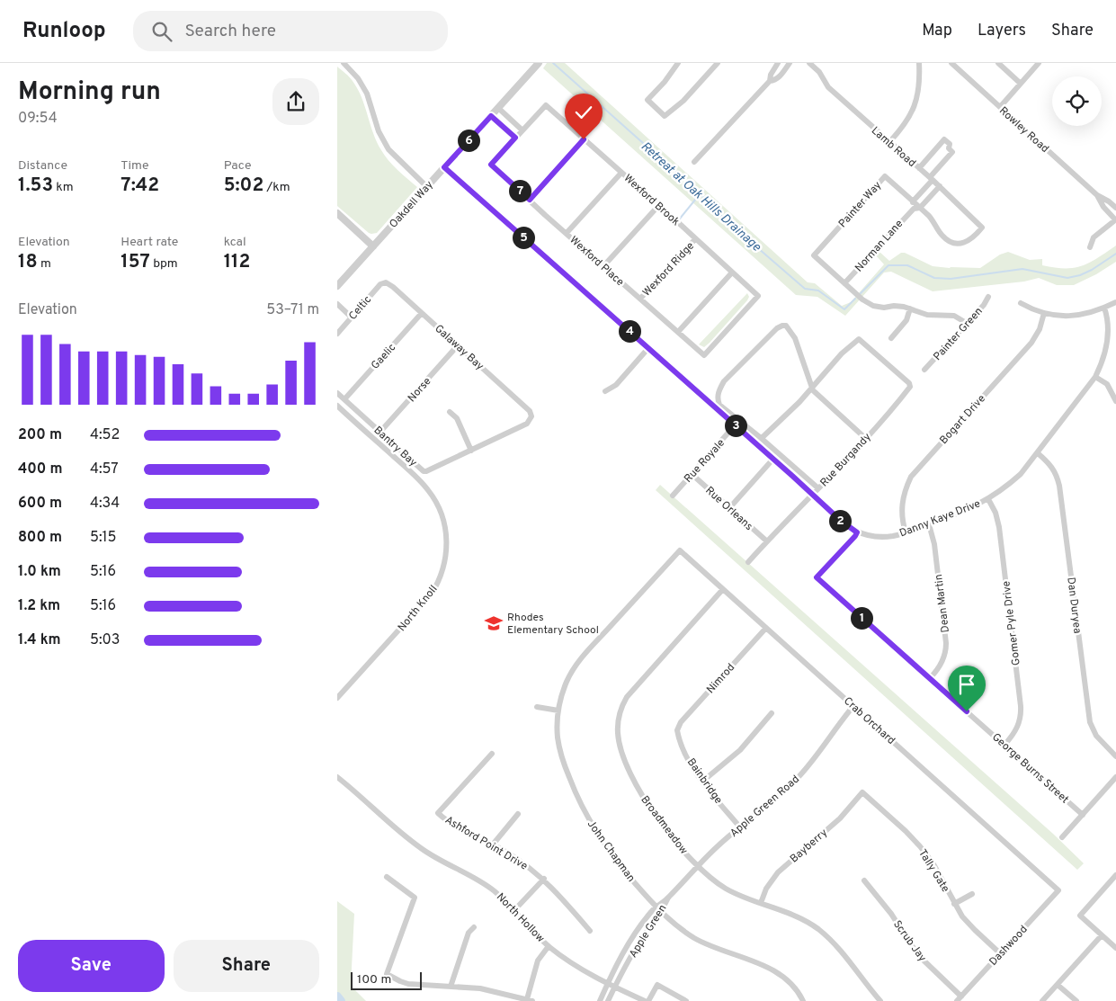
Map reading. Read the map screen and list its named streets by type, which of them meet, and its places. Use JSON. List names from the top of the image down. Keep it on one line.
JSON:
{"streets":{"street":["Rowley Road","Lamb Road","Wexford Brook","Oakdell Way","Painter Way","Norman Lane","Wexford Place","Wexford Ridge","Celtic","Painter Green","Galaway Bay","Gaelic","Norse","Bogart Drive","Bantry Bay","Rue Burgandy","Rue Royale","Rue Orleans","Danny Kaye Drive","Dean Martin","Dan Duryea","North Knoll","Gomer Pyle Drive","Nimrod","Crab Orchard","George Burns Street","Bainbridge","Apple Green Road","Broadmeadow","Ashford Point Drive","Bayberry","John Chapman","Tally Gate","North Hollow","Apple Green","Scrub Jay","Dashwood"]},"crossings":[["Lamb Road","Painter Way"],["Lamb Road","Norman Lane"],["Wexford Brook","Wexford Place"],["Wexford Brook","Wexford Ridge"],["Oakdell Way","Danny Kaye Drive"],["Painter Way","Norman Lane"],["Painter Way","Painter Green"],["Wexford Place","Wexford Ridge"],["Celtic","Galaway Bay"],["Galaway Bay","Gaelic"],["Galaway Bay","Norse"],["Galaway Bay","Bantry Bay"],["Gaelic","Bantry Bay"],["Norse","Bantry Bay"],["Bogart Drive","Danny Kaye Drive"],["Rue Burgandy","Rue Orleans"],["Rue Burgandy","Danny Kaye Drive"],["Rue Royale","Rue Orleans"],["Rue Royale","Danny Kaye Drive"],["Danny Kaye Drive","Dean Martin"],["Danny Kaye Drive","Dan Duryea"],["Danny Kaye Drive","Gomer Pyle Drive"],["Danny Kaye Drive","George Burns Street"],["Dean Martin","George Burns Street"],["Gomer Pyle Drive","George Burns Street"],["Nimrod","Crab Orchard"],["Nimrod","Bainbridge"],["Crab Orchard","Apple Green Road"],["Crab Orchard","Broadmeadow"],["Crab Orchard","John Chapman"],["Crab Orchard","Dashwood"],["Bainbridge","Apple Green Road"],["Apple Green Road","Broadmeadow"],["Apple Green Road","Apple Green"],["Broadmeadow","Bayberry"],["Bayberry","Tally Gate"],["John Chapman","Apple Green"],["Tally Gate","Dashwood"],["North Hollow","Apple Green"],["Scrub Jay","Dashwood"]],"water":["Retreat at Oak Hills Drainage"],"places":{"school or university":["Rhodes Elementary School"]},"scale_bar":"100 m","page":{"header":"Runloop","search":"Search here","nav":["Map","Layers","Share"],"heading":["Morning run","09:54"],"pins":["6","7","5","4","3","2","1"],"stats":[["Distance","1.53 km"],["Time","7:42"],["Pace","5:02 /km"],["Elevation","18 m"],["Heart rate","157 bpm"],["kcal","112"]],"chart":["Elevation","53–71 m"],"list":[{"name":"200 m","note":"4:52"},{"name":"400 m","note":"4:57"},{"name":"600 m","note":"4:34"},{"name":"800 m","note":"5:15"},{"name":"1.0 km","note":"5:16"},{"name":"1.2 km","note":"5:16"},{"name":"1.4 km","note":"5:03"}],"buttons":["Save","Share"],"scale":"100 m"}}
